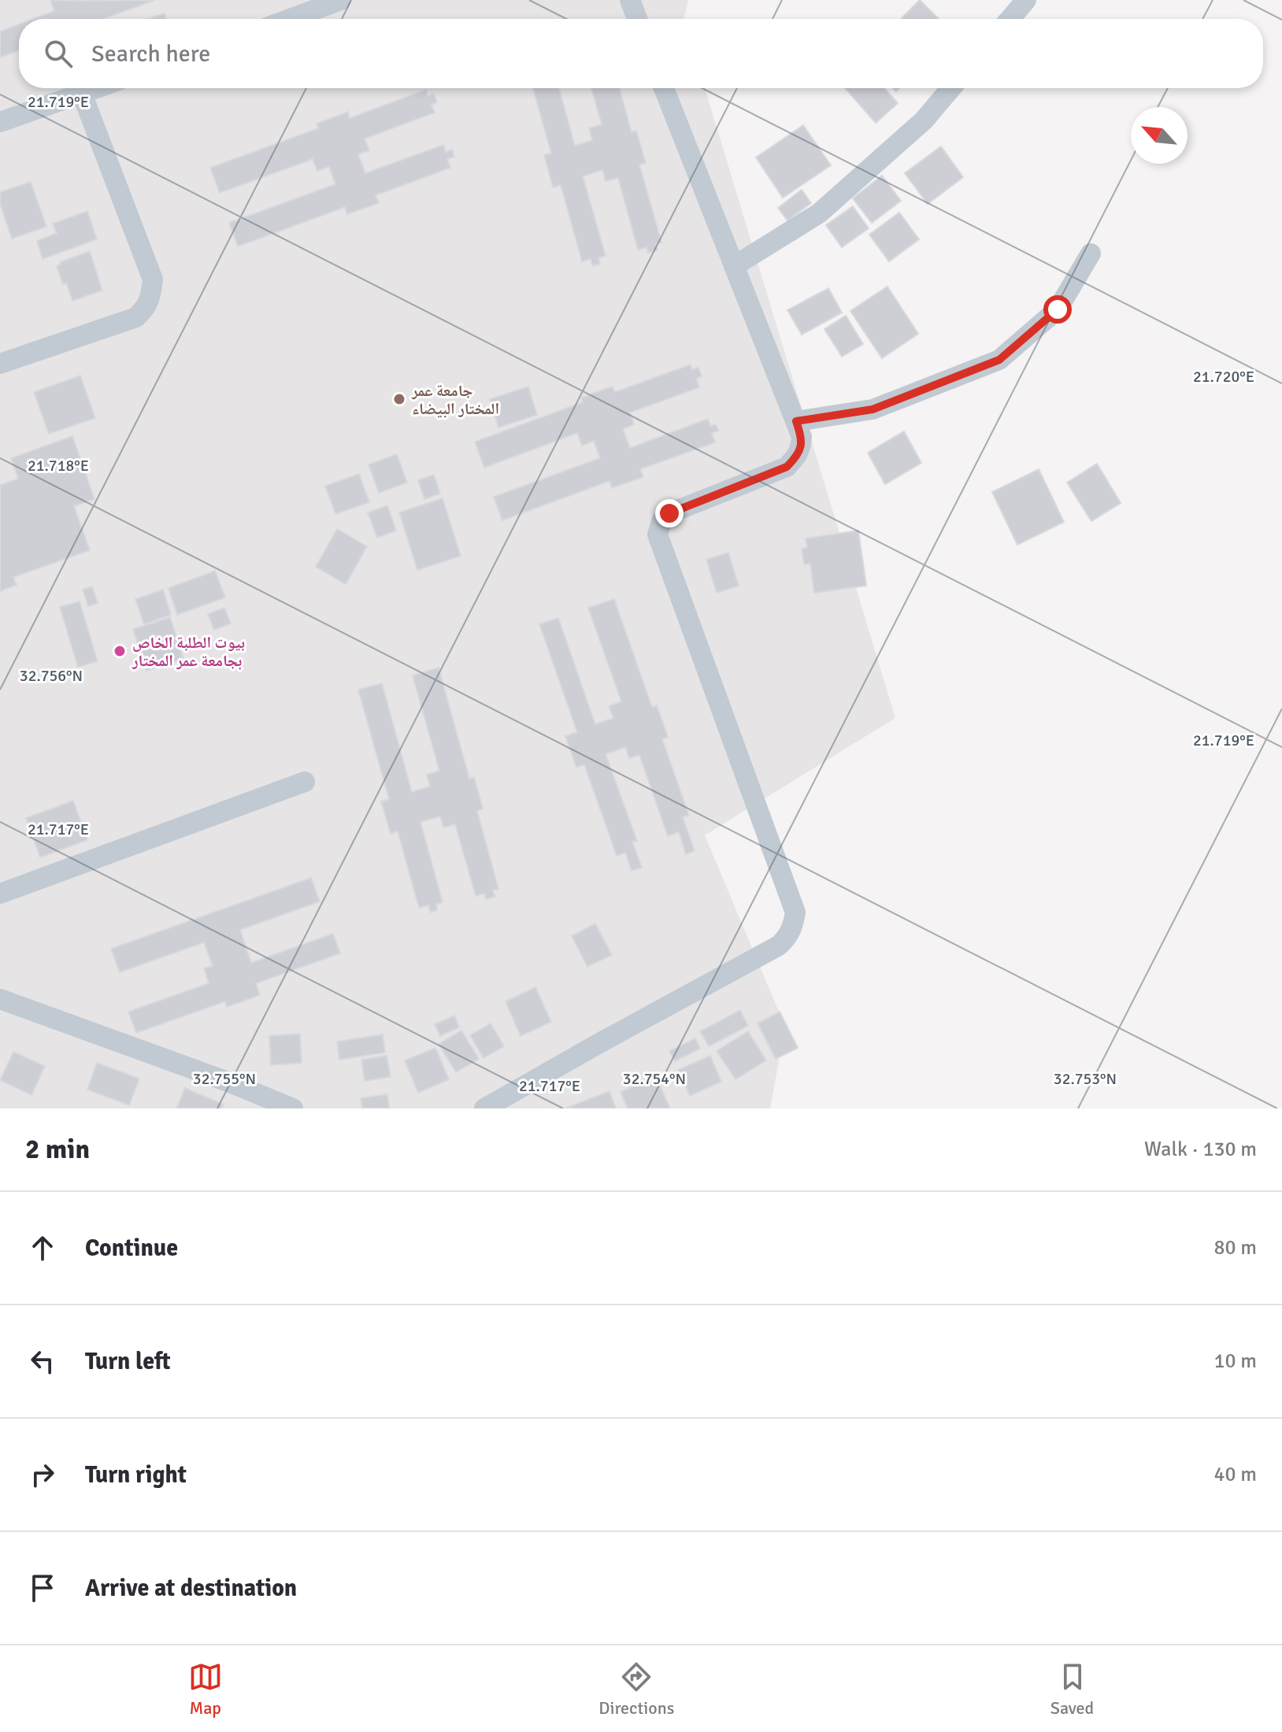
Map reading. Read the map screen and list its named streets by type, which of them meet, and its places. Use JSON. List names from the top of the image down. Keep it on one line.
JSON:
{"places":["جامعة عمر المختار البيضاء","بيوت الطلبة الخاص بجامعة عمر المختار"],"north":"top left","page":{"search":"Search here","heading":["2 min","Walk · 130 m"],"list":[["Continue","80 m"],["Turn left","10 m"],["Turn right","40 m"],"Arrive at destination"],"nav":["Map","Directions","Saved"]},"coordinates":["21.719°E","21.720°E","21.718°E","32.756°N","21.717°E","32.755°N","32.754°N","32.753°N"]}
